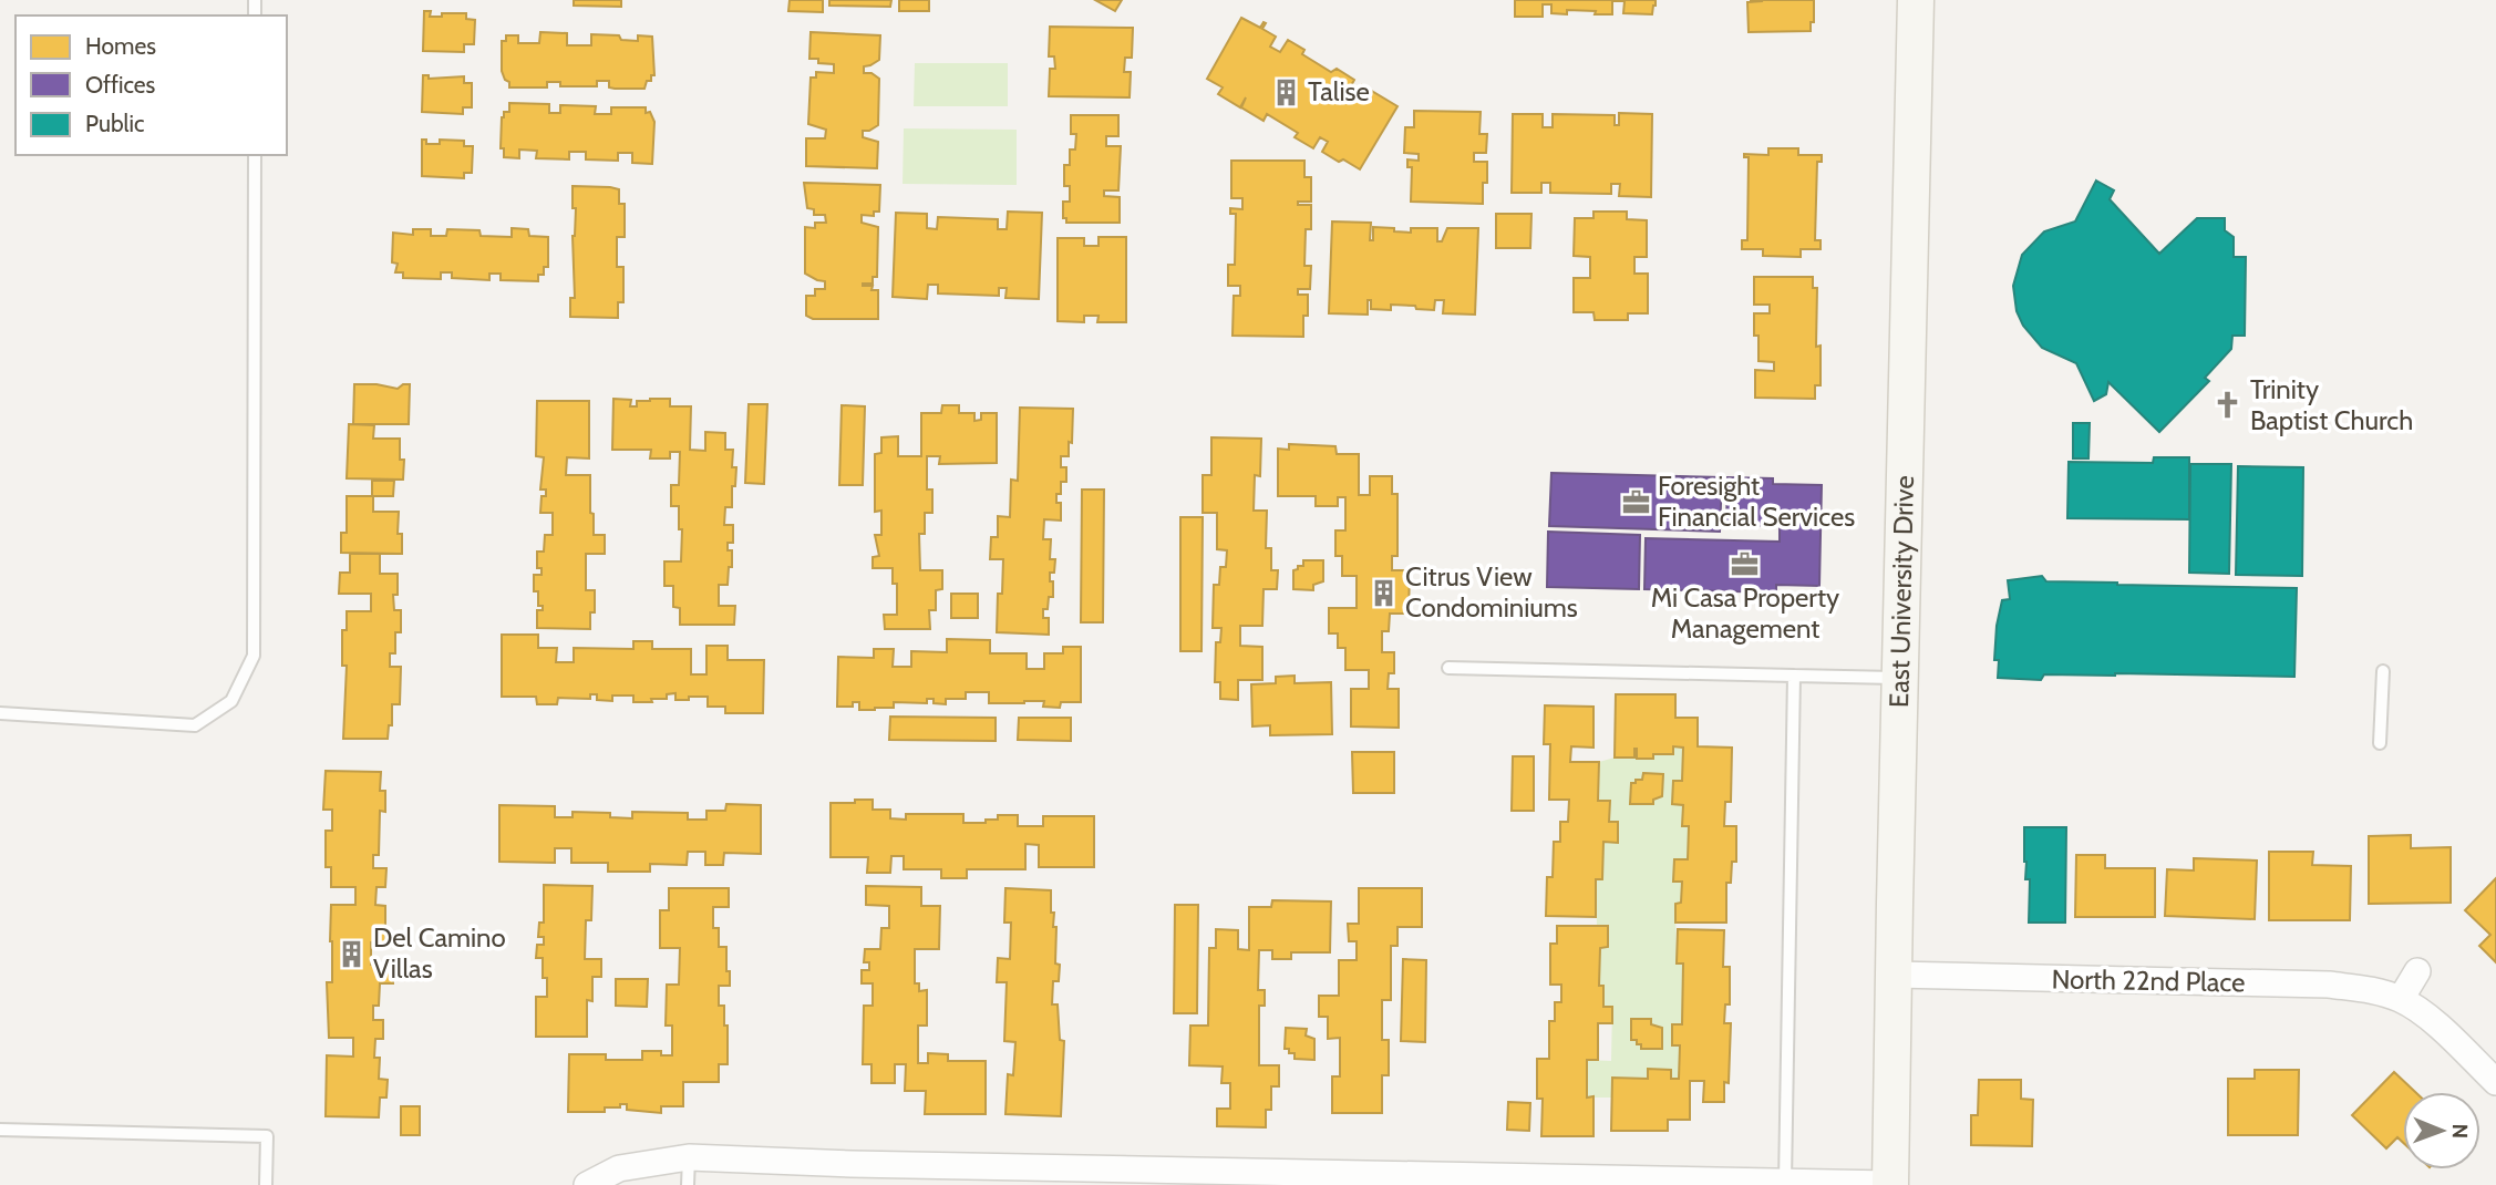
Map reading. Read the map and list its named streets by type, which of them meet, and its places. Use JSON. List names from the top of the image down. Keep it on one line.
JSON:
{"streets":{"main road":["East University Drive"],"street":["North 22nd Place"]},"crossings":[["East University Drive","North 22nd Place"]],"places":{"building":["Talise","Citrus View Condominiums","Del Camino Villas"],"church":["Trinity Baptist Church"],"office":["Foresight Financial Services","Mi Casa Property Management"]},"legend":["Homes","Offices","Public"],"north":"right"}
